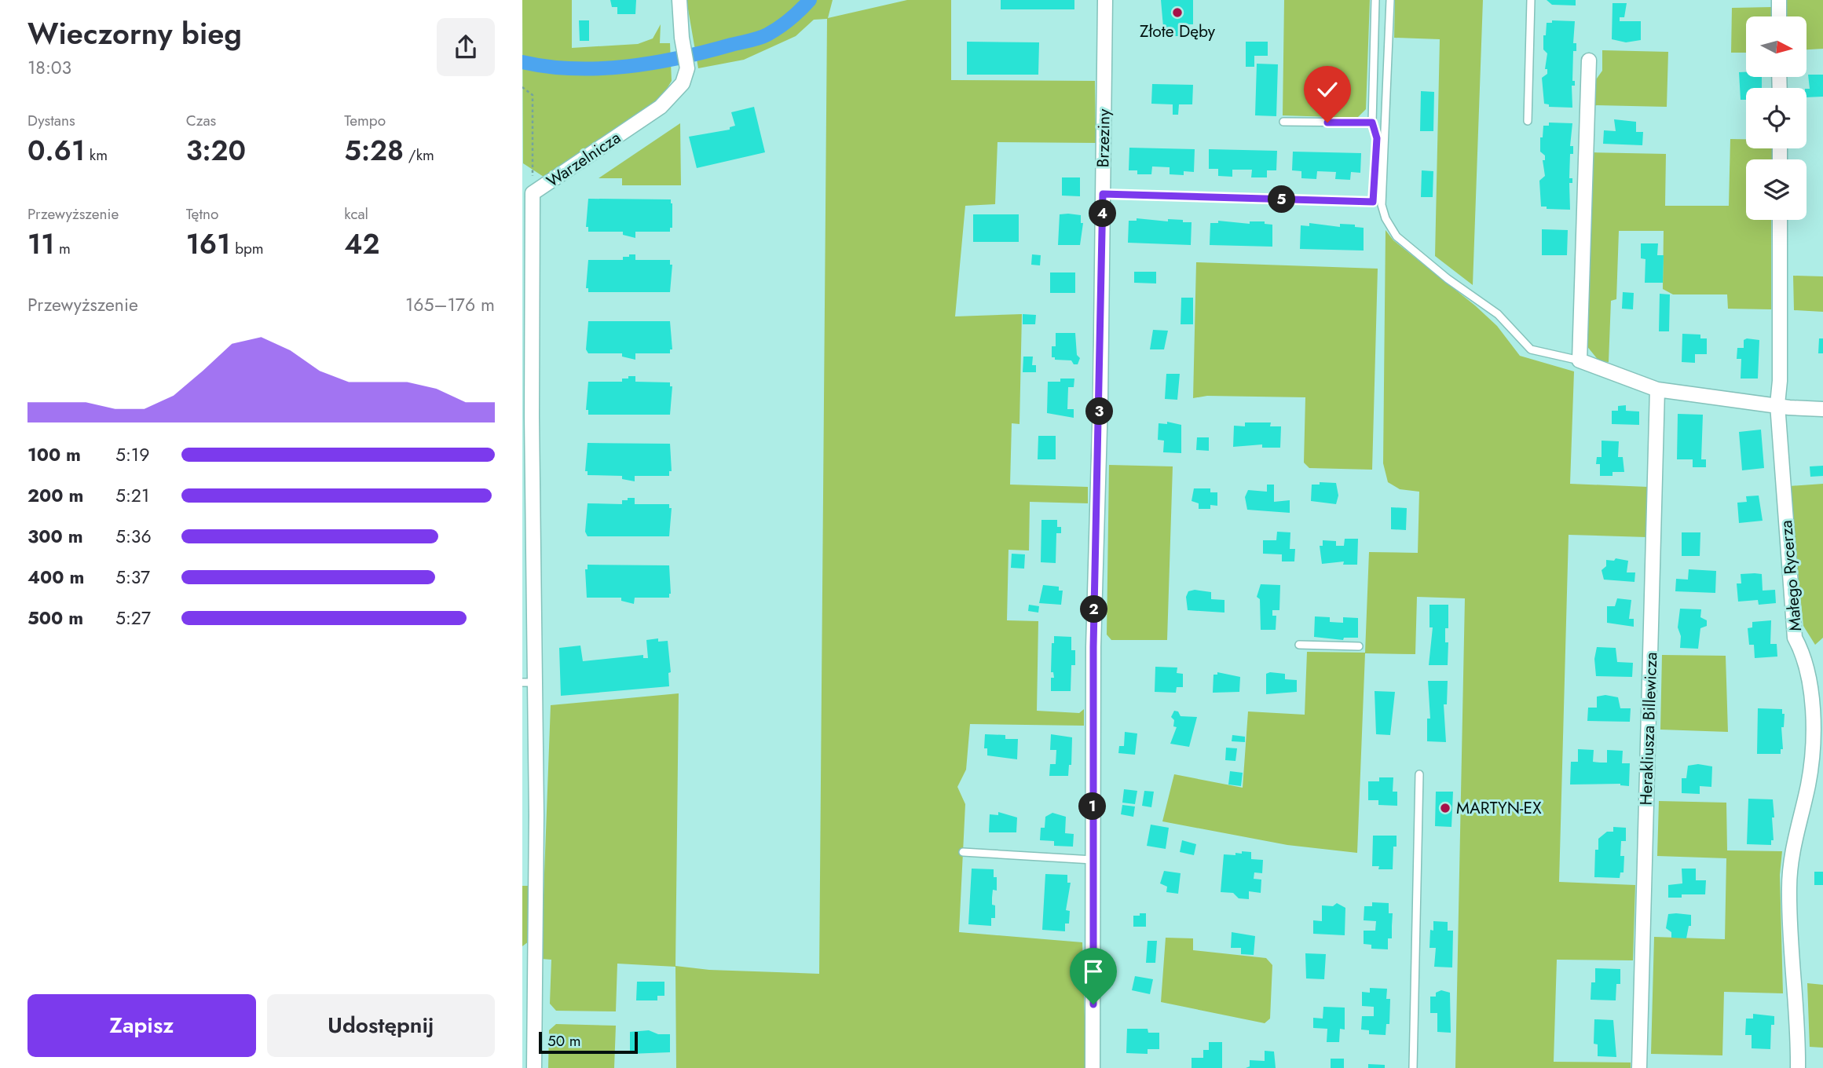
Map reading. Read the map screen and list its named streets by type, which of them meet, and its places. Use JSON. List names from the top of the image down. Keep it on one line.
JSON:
{"streets":{"street":["Brzeziny","Warzelnicza","Małego Rycerza","Herakliusza Billewicza"]},"places":["Złote Dęby","MARTYN-EX"],"scale_bar":"50 m","north":"right","page":{"heading":["Wieczorny bieg","18:03"],"stats":[["Dystans","0.61 km"],["Czas","3:20"],["Tempo","5:28 /km"],["Przewyższenie","11 m"],["Tętno","161 bpm"],["kcal","42"]],"pins":["5","4","3","2","1"],"chart":["Przewyższenie","165–176 m"],"list":[{"name":"100 m","note":"5:19"},{"name":"200 m","note":"5:21"},{"name":"300 m","note":"5:36"},{"name":"400 m","note":"5:37"},{"name":"500 m","note":"5:27"}],"buttons":["Zapisz","Udostępnij"],"scale":"50 m"}}
